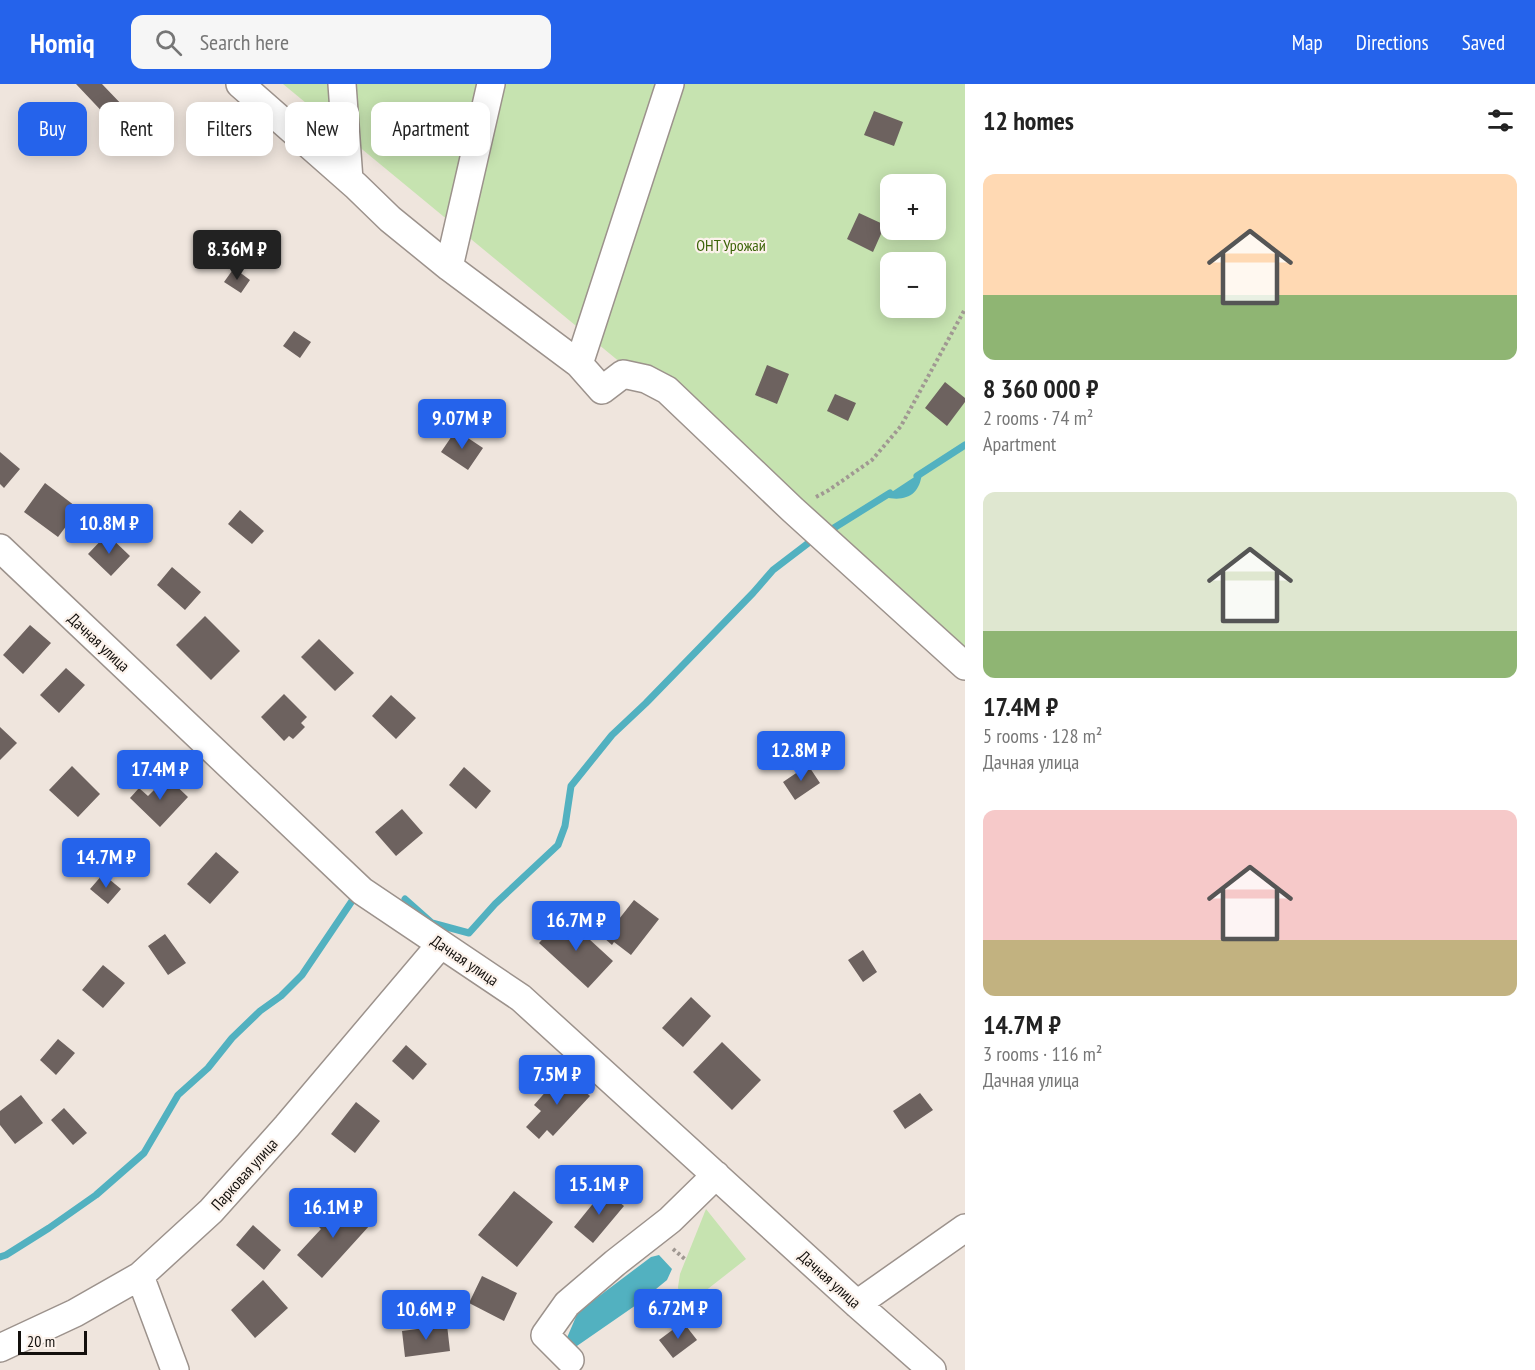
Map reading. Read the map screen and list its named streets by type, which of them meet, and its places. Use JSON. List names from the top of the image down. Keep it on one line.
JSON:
{"streets":{"street":["Дачная улица","Парковая улица"]},"crossings":[["Дачная улица","Парковая улица"]],"parks":["ОНТ Урожай"],"scale_bar":"20 m","page":{"header":"Homiq","search":"Search here","nav":["Map","Directions","Saved"],"heading":"12 homes","chip":["Buy","Rent","Filters","New","Apartment"],"list":[{"name":"8 360 000 ₽","note":"2 rooms · 74 m² · Apartment"},{"name":"17.4M ₽","note":"5 rooms · 128 m² · Дачная улица"},{"name":"14.7M ₽","note":"3 rooms · 116 m² · Дачная улица"}],"map_buttons":["+","−"],"price":["8.36M ₽","9.07M ₽","10.8M ₽","12.8M ₽","17.4M ₽","14.7M ₽","16.7M ₽","7.5M ₽","15.1M ₽","16.1M ₽","6.72M ₽","10.6M ₽"],"scale":"20 m"}}
